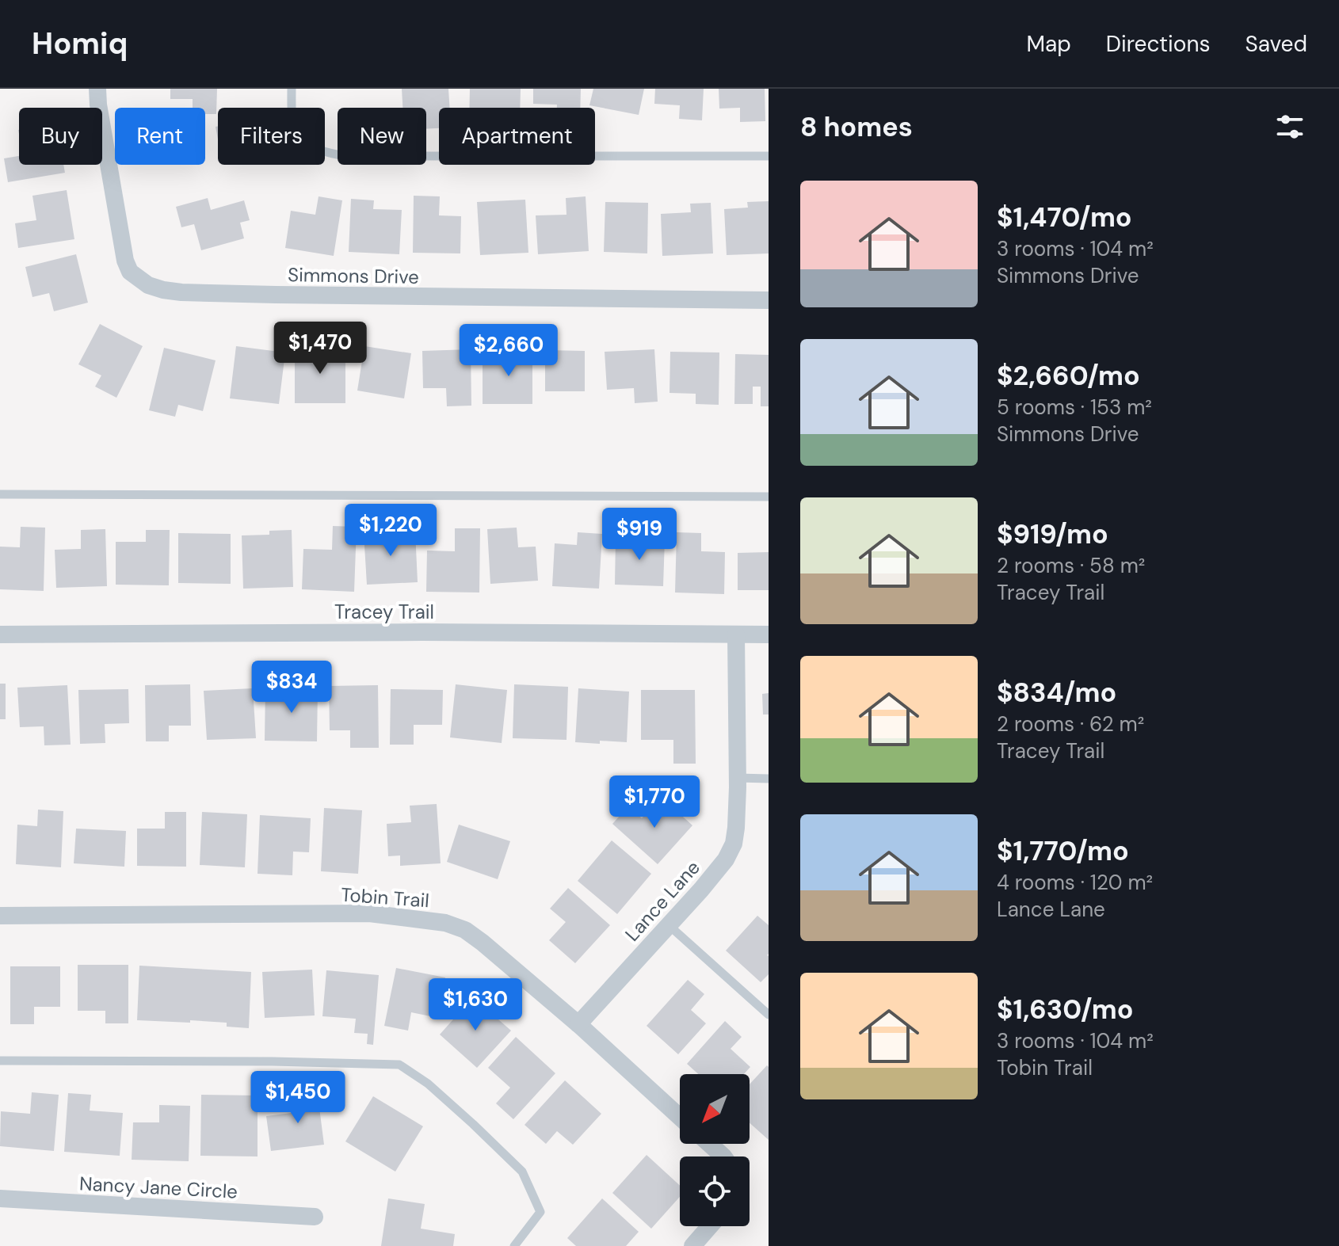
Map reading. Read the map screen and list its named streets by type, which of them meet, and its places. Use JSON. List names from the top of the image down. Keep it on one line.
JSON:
{"streets":{"street":["Simmons Drive","Tracey Trail","Tobin Trail","Lance Lane","Nancy Jane Circle"]},"crossings":[["Tracey Trail","Lance Lane"],["Tobin Trail","Lance Lane"]],"north":"bottom left","page":{"header":"Homiq","nav":["Map","Directions","Saved"],"heading":"8 homes","chip":["Buy","Rent","Filters","New","Apartment"],"list":[{"name":"$1,470/mo","note":"3 rooms · 104 m² · Simmons Drive"},{"name":"$2,660/mo","note":"5 rooms · 153 m² · Simmons Drive"},{"name":"$919/mo","note":"2 rooms · 58 m² · Tracey Trail"},{"name":"$834/mo","note":"2 rooms · 62 m² · Tracey Trail"},{"name":"$1,770/mo","note":"4 rooms · 120 m² · Lance Lane"},{"name":"$1,630/mo","note":"3 rooms · 104 m² · Tobin Trail"}],"price":["$1,470","$2,660","$1,220","$919","$834","$1,770","$1,630","$1,450"]}}
